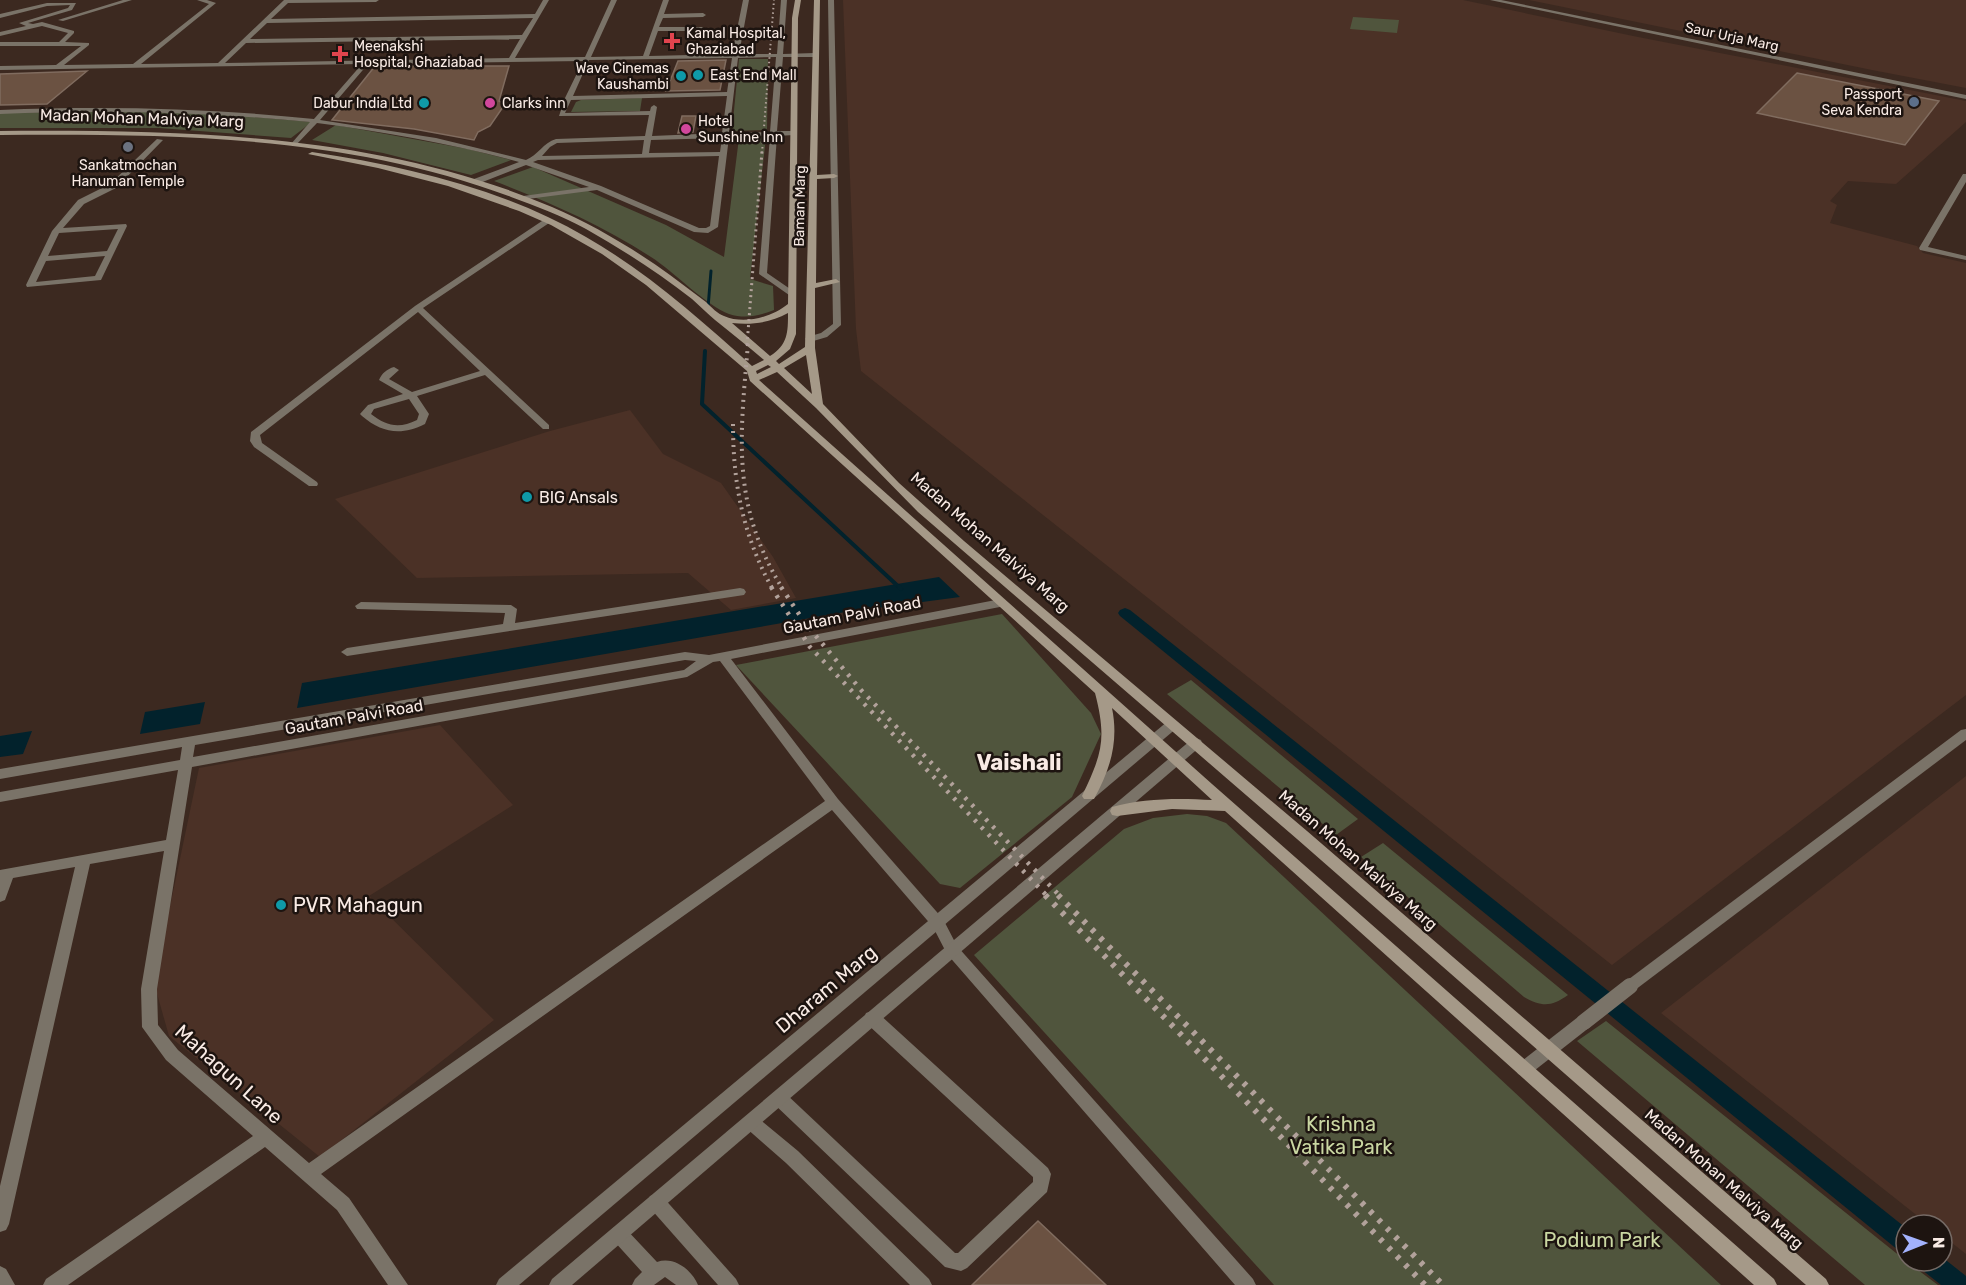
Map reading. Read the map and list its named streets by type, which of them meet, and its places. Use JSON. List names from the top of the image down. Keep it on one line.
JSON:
{"streets":{"main road":["Madan Mohan Malviya Marg","Baman Marg"],"street":["Saur Urja Marg","Gautam Palvi Road","Dharam Marg","Mahagun Lane"]},"crossings":[["Madan Mohan Malviya Marg","Baman Marg"],["Madan Mohan Malviya Marg","Gautam Palvi Road"],["Madan Mohan Malviya Marg","Dharam Marg"],["Gautam Palvi Road","Mahagun Lane"]],"districts":["Vaishali"],"parks":["Krishna Vatika Park","Podium Park"],"places":{"health":["Kamal Hospital, Ghaziabad","Meenakshi Hospital, Ghaziabad"],"other":["East End Mall","Wave Cinemas Kaushambi","Passport Seva Kendra","Dabur India Ltd","Clarks inn","Hotel Sunshine Inn","Sankatmochan Hanuman Temple","BIG Ansals","PVR Mahagun"]},"north":"right"}
